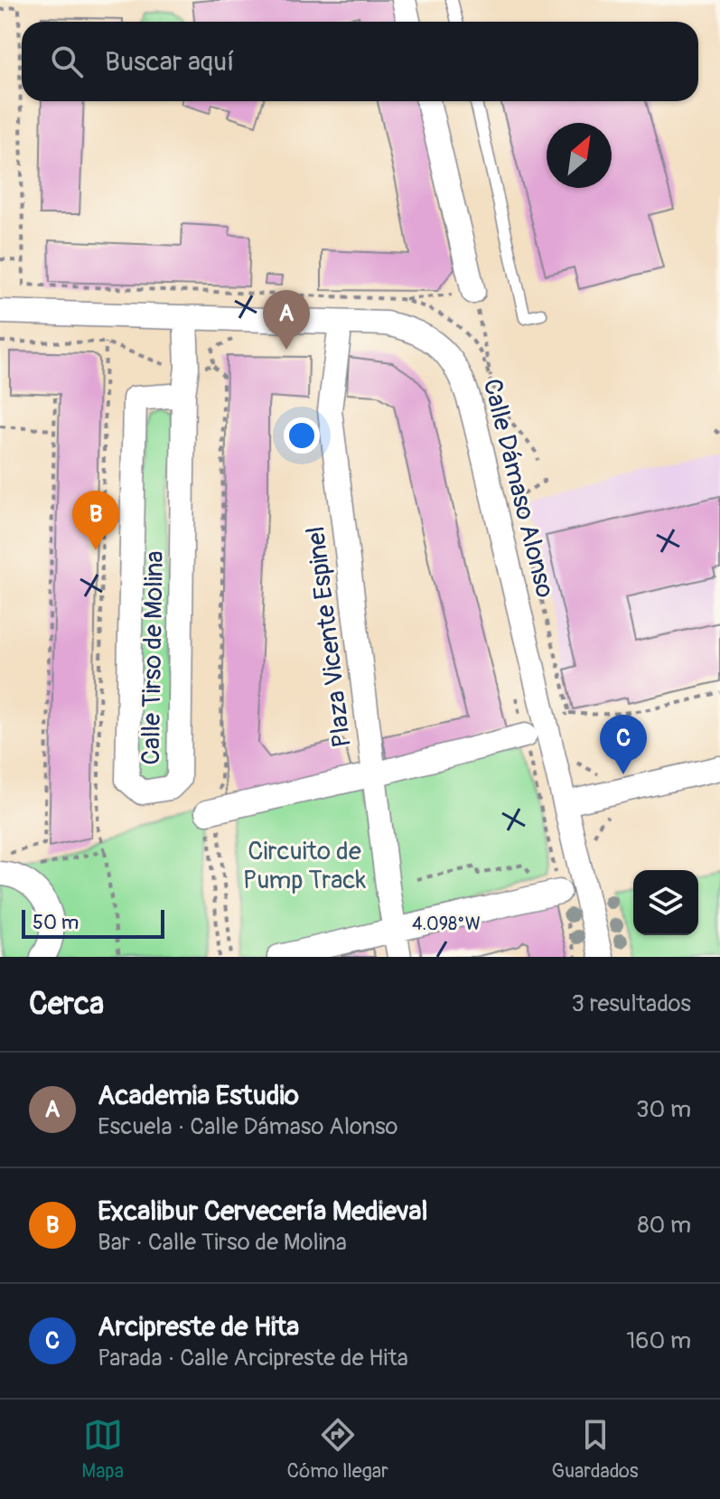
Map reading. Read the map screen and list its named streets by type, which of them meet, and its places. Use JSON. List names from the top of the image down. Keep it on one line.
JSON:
{"streets":{"street":["Calle Dámaso Alonso","Plaza Vicente Espinel","Calle Tirso de Molina"]},"crossings":[["Calle Dámaso Alonso","Calle Tirso de Molina"]],"parks":["Circuito de Pump Track"],"scale_bar":"50 m","north":"top right","page":{"search":"Buscar aquí","pins":["A","B","C"],"scale":"50 m","heading":["Cerca","3 resultados"],"list":[{"mark":"A","name":"Academia Estudio","note":"Escuela · Calle Dámaso Alonso","value":"30 m"},{"mark":"B","name":"Excalibur Cervecería Medieval","note":"Bar · Calle Tirso de Molina","value":"80 m"},{"mark":"C","name":"Arcipreste de Hita","note":"Parada · Calle Arcipreste de Hita","value":"160 m"}],"nav":["Mapa","Cómo llegar","Guardados"]},"coordinates":["4.098°W"]}
